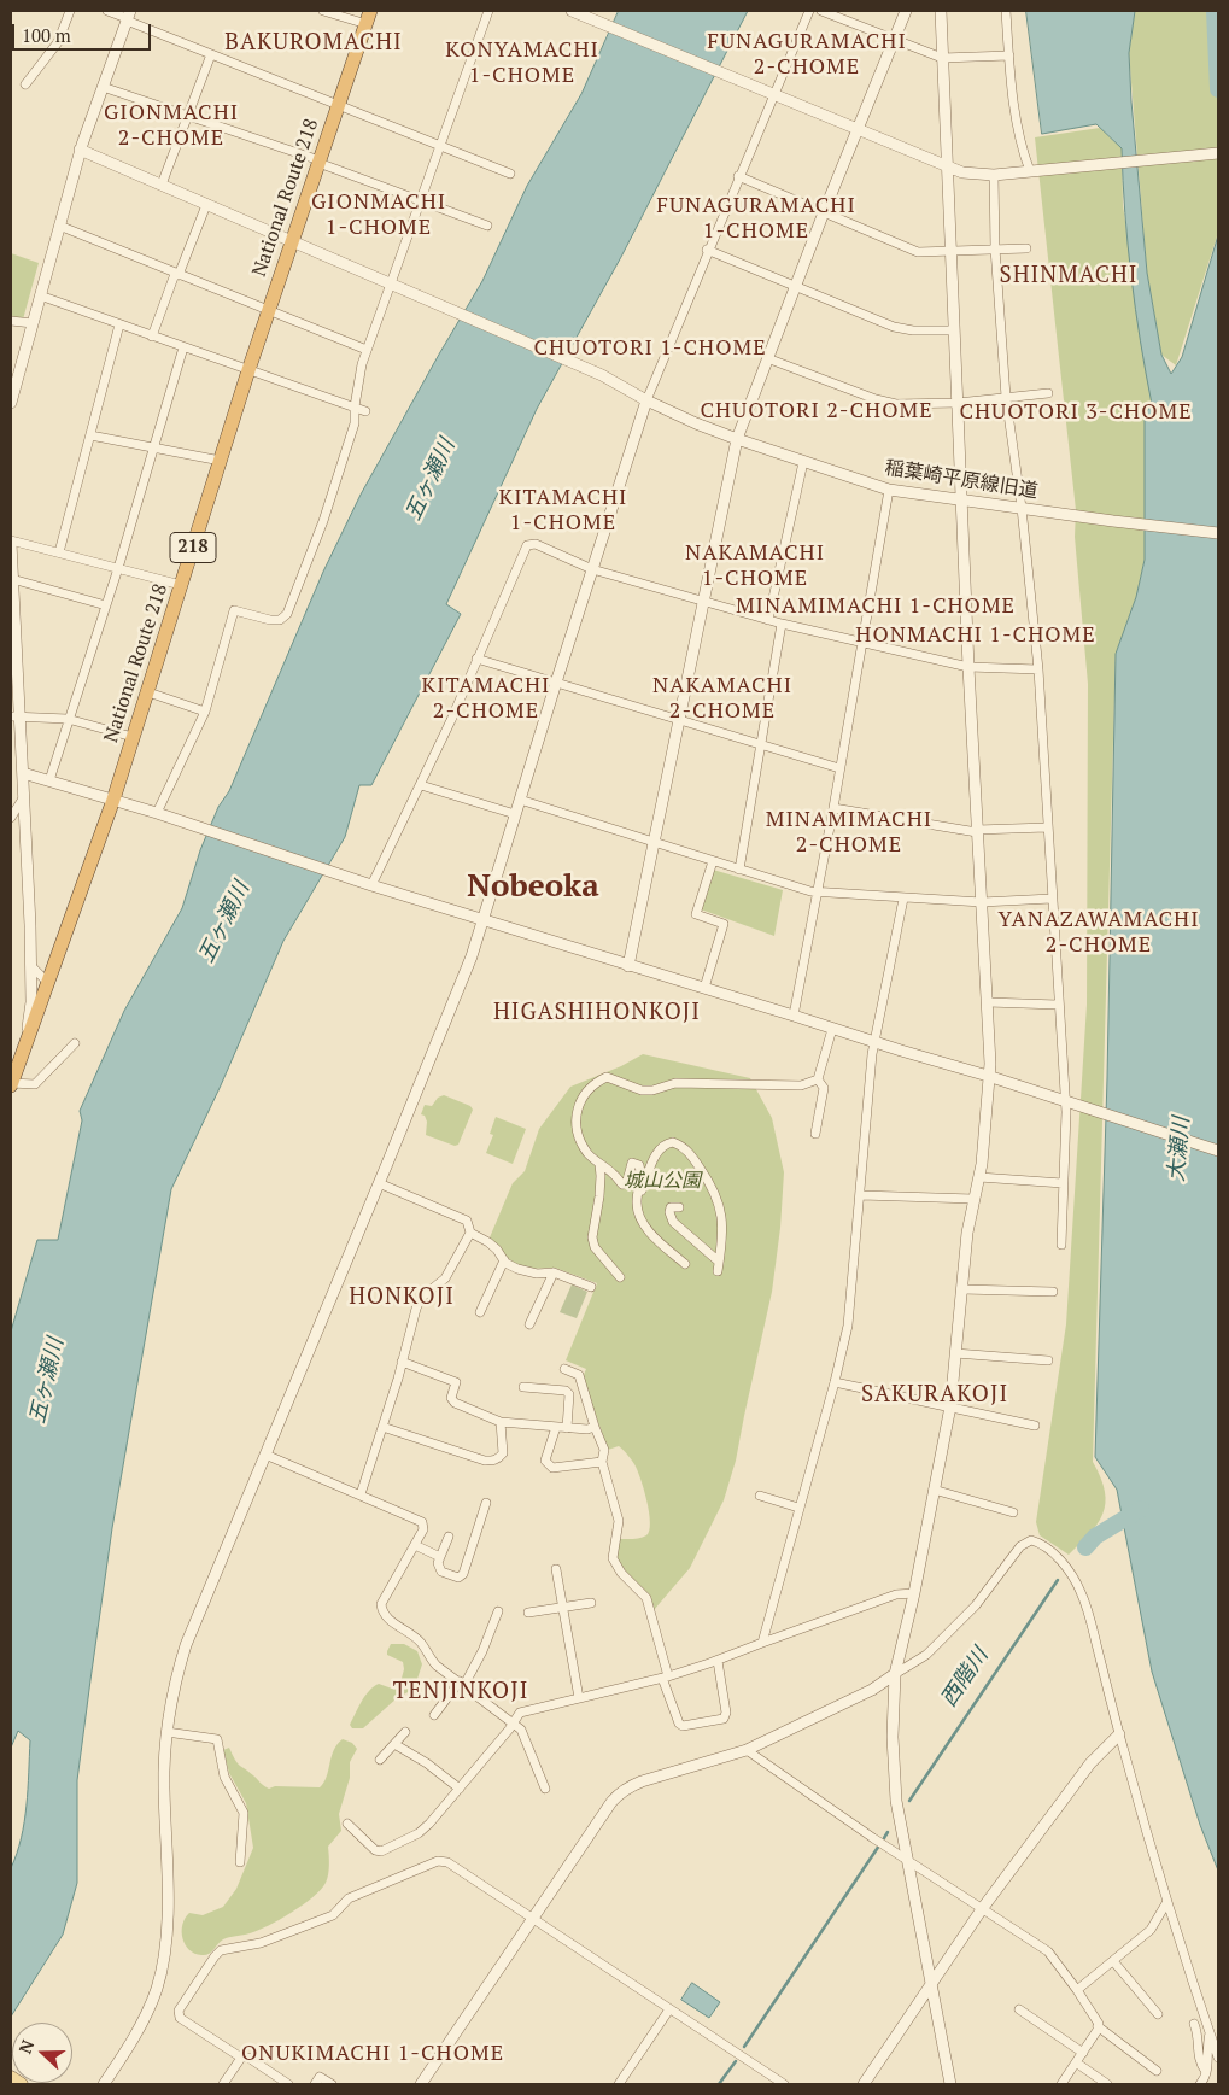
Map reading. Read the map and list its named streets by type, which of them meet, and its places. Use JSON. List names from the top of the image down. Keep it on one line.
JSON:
{"streets":{"highway":["National Route 218","218"],"street":["稲葉崎平原線旧道"]},"crossings":[["National Route 218","稲葉崎平原線旧道"]],"districts":["FUNAGURAMACHI 2-CHOME","BAKUROMACHI","KONYAMACHI 1-CHOME","GIONMACHI 2-CHOME","GIONMACHI 1-CHOME","FUNAGURAMACHI 1-CHOME","SHINMACHI","CHUOTORI 1-CHOME","CHUOTORI 2-CHOME","CHUOTORI 3-CHOME","KITAMACHI 1-CHOME","NAKAMACHI 1-CHOME","MINAMIMACHI 1-CHOME","HONMACHI 1-CHOME","KITAMACHI 2-CHOME","NAKAMACHI 2-CHOME","MINAMIMACHI 2-CHOME","Nobeoka","YANAZAWAMACHI 2-CHOME","HIGASHIHONKOJI","HONKOJI","SAKURAKOJI","TENJINKOJI","ONUKIMACHI 1-CHOME"],"water":["五ヶ瀬川","大瀬川","西階川"],"parks":["城山公園"],"scale_bar":"100 m","north":"left"}
